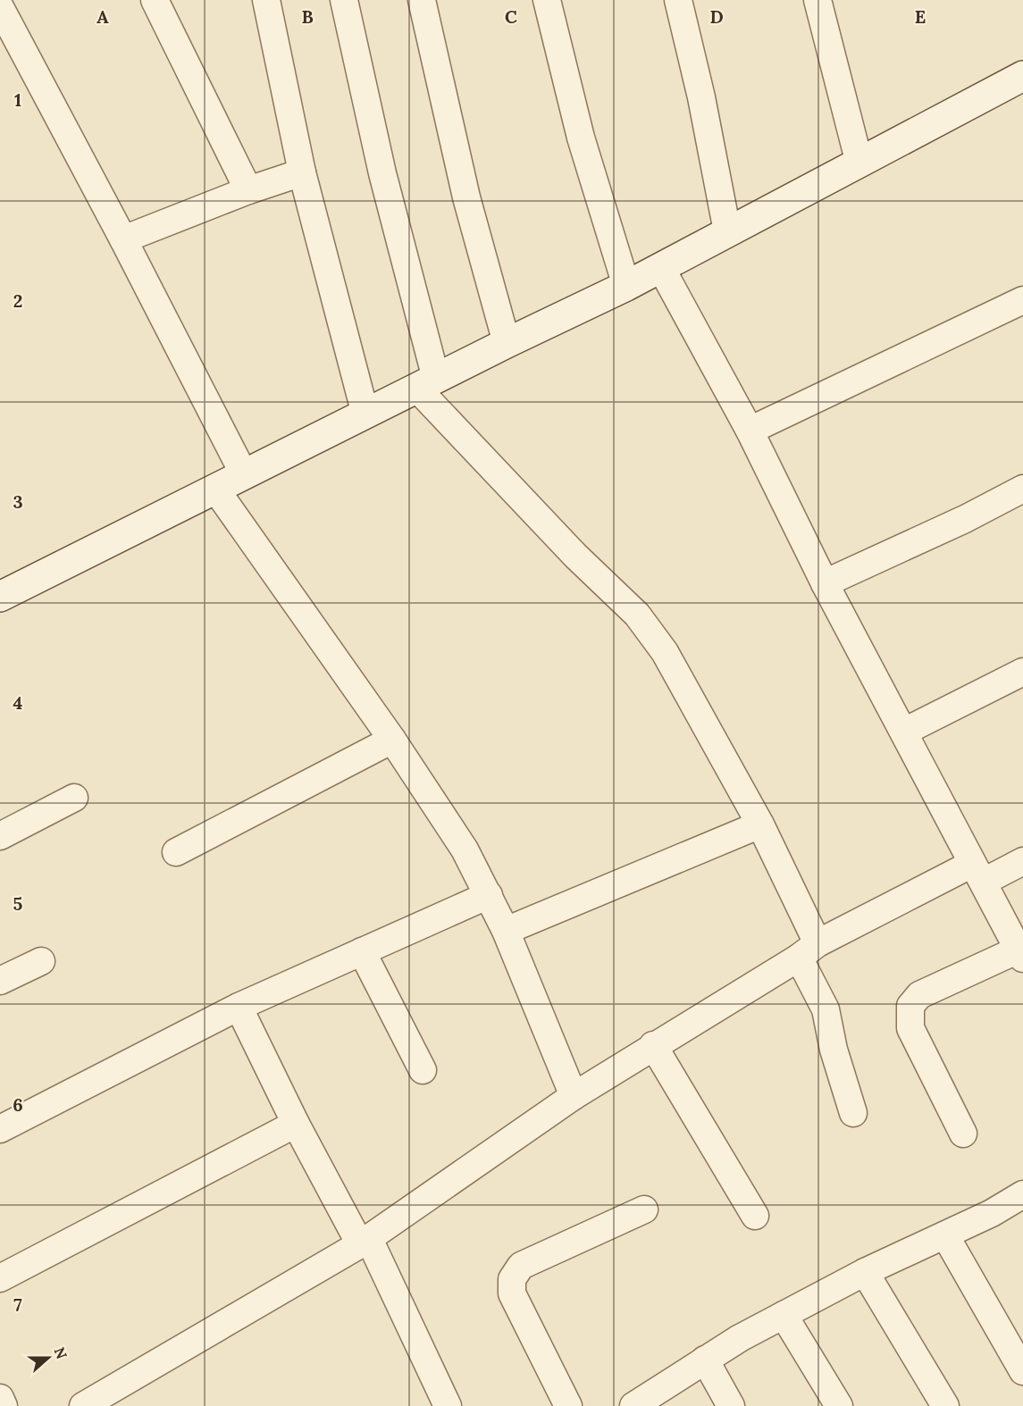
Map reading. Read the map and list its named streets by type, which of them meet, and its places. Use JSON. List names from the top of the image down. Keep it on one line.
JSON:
{"north":"right","grid":{"columns":["A","B","C","D","E"],"rows":["1","2","3","4","5","6","7"]}}
